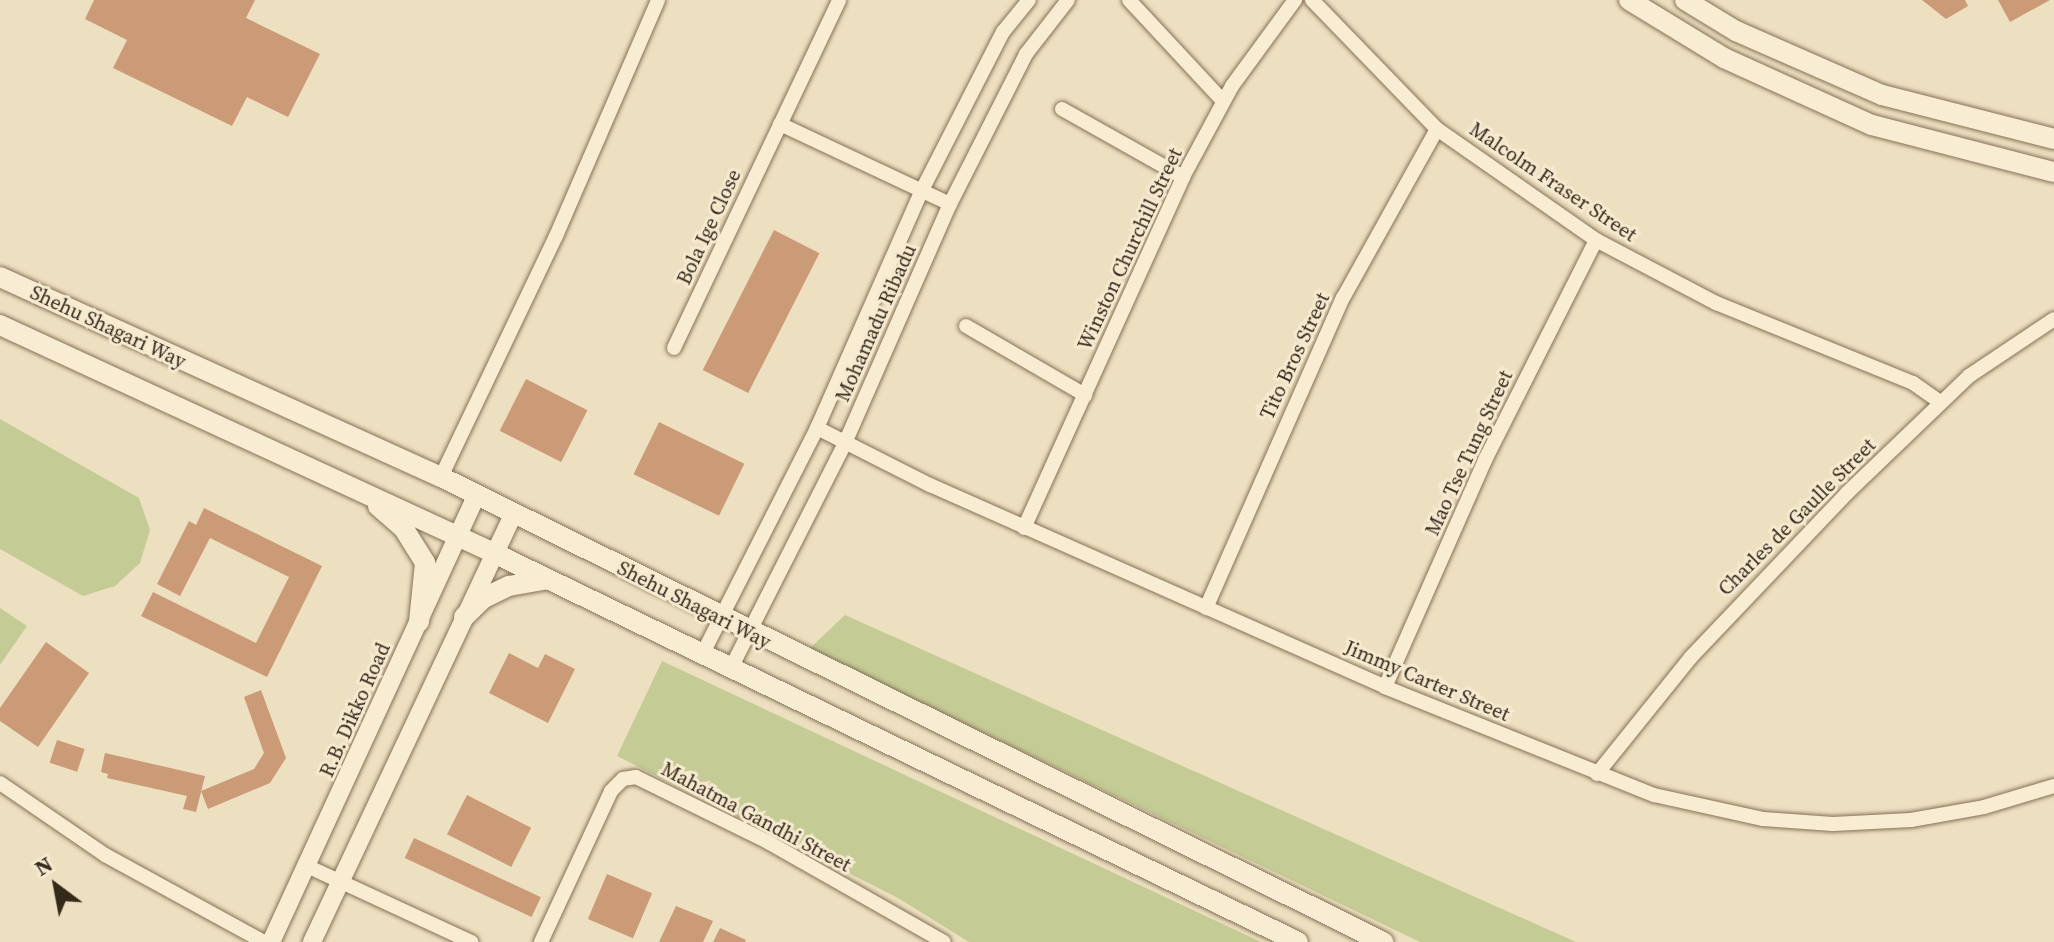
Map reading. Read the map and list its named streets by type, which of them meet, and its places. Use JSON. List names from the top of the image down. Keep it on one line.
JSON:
{"streets":{"main road":["Shehu Shagari Way"],"street":["Malcolm Fraser Street","Bola Ige Close","Winston Churchill Street","Mohamadu Ribadu","Tito Bros Street","Mao Tse Tung Street","Charles de Gaulle Street","Jimmy Carter Street","R.B. Dikko Road","Mahatma Gandhi Street"]},"crossings":[["Malcolm Fraser Street","Tito Bros Street"],["Malcolm Fraser Street","Mao Tse Tung Street"],["Malcolm Fraser Street","Charles de Gaulle Street"],["Winston Churchill Street","Jimmy Carter Street"],["Mohamadu Ribadu","Shehu Shagari Way"],["Mohamadu Ribadu","Jimmy Carter Street"],["Shehu Shagari Way","R.B. Dikko Road"],["Tito Bros Street","Jimmy Carter Street"],["Mao Tse Tung Street","Jimmy Carter Street"],["Charles de Gaulle Street","Jimmy Carter Street"]],"north":"top left"}
